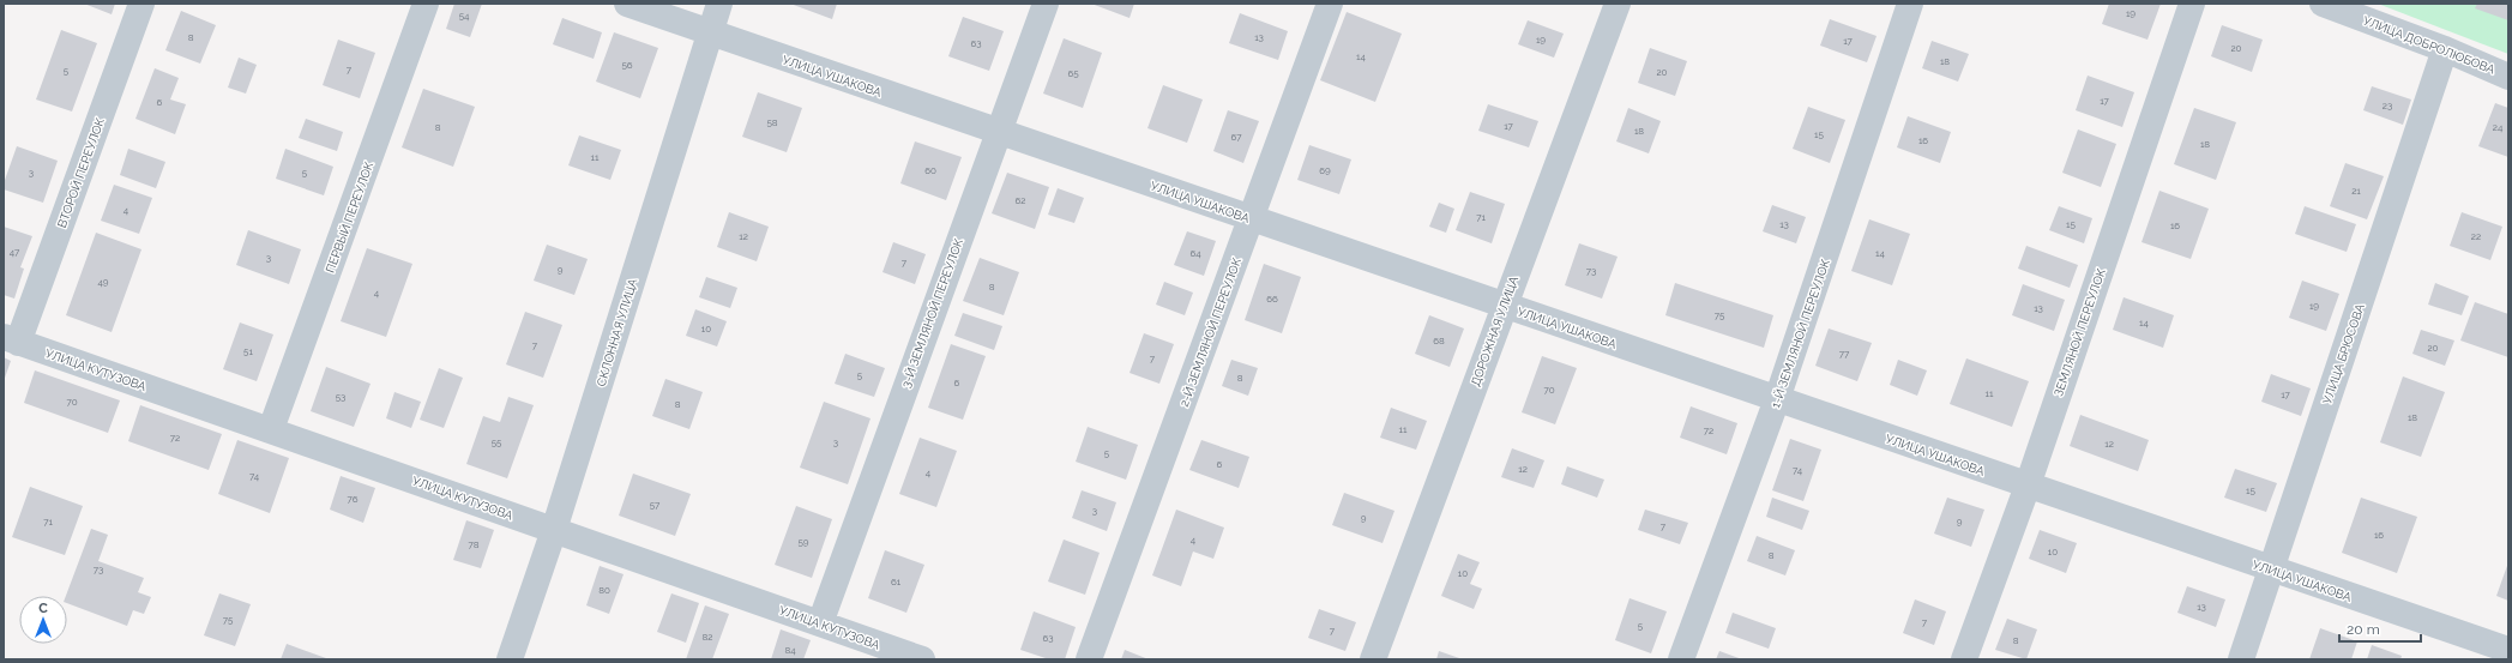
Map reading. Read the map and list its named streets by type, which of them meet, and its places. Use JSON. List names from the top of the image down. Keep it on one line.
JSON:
{"streets":{"street":["УЛИЦА ДОБРОЛЮБОВА","УЛИЦА УШАКОВА","ВТОРОЙ ПЕРЕУЛОК","ПЕРВЫЙ ПЕРЕУЛОК","3-Й ЗЕМЛЯНОЙ ПЕРЕУЛОК","ДОРОЖНАЯ УЛИЦА","СКЛОННАЯ УЛИЦА","2-Й ЗЕМЛЯНОЙ ПЕРЕУЛОК","ЗЕМЛЯНОЙ ПЕРЕУЛОК","1-Й ЗЕМЛЯНОЙ ПЕРЕУЛОК","УЛИЦА БРЮСОВА","УЛИЦА КУТУЗОВА"]},"crossings":[["УЛИЦА ДОБРОЛЮБОВА","УЛИЦА БРЮСОВА"],["УЛИЦА УШАКОВА","3-Й ЗЕМЛЯНОЙ ПЕРЕУЛОК"],["УЛИЦА УШАКОВА","ДОРОЖНАЯ УЛИЦА"],["УЛИЦА УШАКОВА","СКЛОННАЯ УЛИЦА"],["УЛИЦА УШАКОВА","2-Й ЗЕМЛЯНОЙ ПЕРЕУЛОК"],["УЛИЦА УШАКОВА","ЗЕМЛЯНОЙ ПЕРЕУЛОК"],["УЛИЦА УШАКОВА","1-Й ЗЕМЛЯНОЙ ПЕРЕУЛОК"],["УЛИЦА УШАКОВА","УЛИЦА БРЮСОВА"],["ВТОРОЙ ПЕРЕУЛОК","УЛИЦА КУТУЗОВА"],["ПЕРВЫЙ ПЕРЕУЛОК","УЛИЦА КУТУЗОВА"],["3-Й ЗЕМЛЯНОЙ ПЕРЕУЛОК","УЛИЦА КУТУЗОВА"],["СКЛОННАЯ УЛИЦА","УЛИЦА КУТУЗОВА"]],"house_numbers":["19","54","8","13","19","17","63","20","14","18","56","7","5","20","65","17","6","23","58","17","8","24","18","15","67","16","18","11","60","69","3","5","21","62","4","71","13","15","16","12","22","47","64","14","3","7","9","73","49","8","4","66","19","13","75","14","10","68","7","20","51","77","7","5","8","6","70","11","17","53","70","8","18","11","72","72","55","3","12","5","6","12","74","4","74","15","76","57","3","9","71","9","7","16","4","59","78","10","8","73","10","61","80","13","75","7","5","7","82","63","8","84"],"scale_bar":"20 m","north":"top"}
